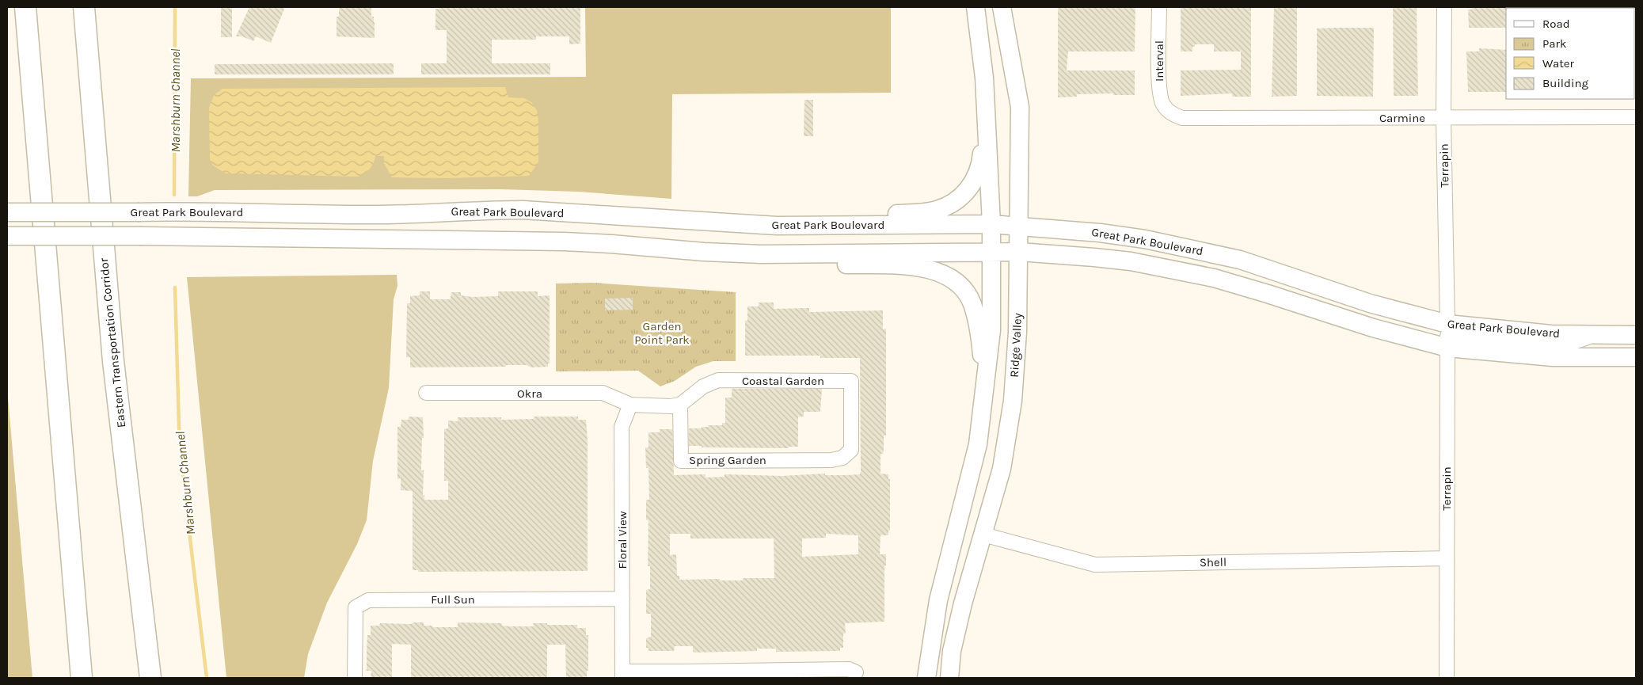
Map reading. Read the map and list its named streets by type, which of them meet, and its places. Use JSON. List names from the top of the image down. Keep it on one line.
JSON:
{"streets":{"highway":["Eastern Transportation Corridor"],"main road":["Great Park Boulevard","Ridge Valley"],"street":["Interval","Carmine","Terrapin","Coastal Garden","Okra","Spring Garden","Floral View","Shell","Full Sun"]},"crossings":[["Interval","Carmine"],["Carmine","Terrapin"],["Terrapin","Great Park Boulevard"],["Terrapin","Shell"],["Great Park Boulevard","Ridge Valley"],["Ridge Valley","Shell"],["Coastal Garden","Spring Garden"],["Okra","Floral View"],["Floral View","Full Sun"]],"water":["Marshburn Channel"],"parks":["Garden Point Park"],"legend":["Road","Park","Water","Building"]}
